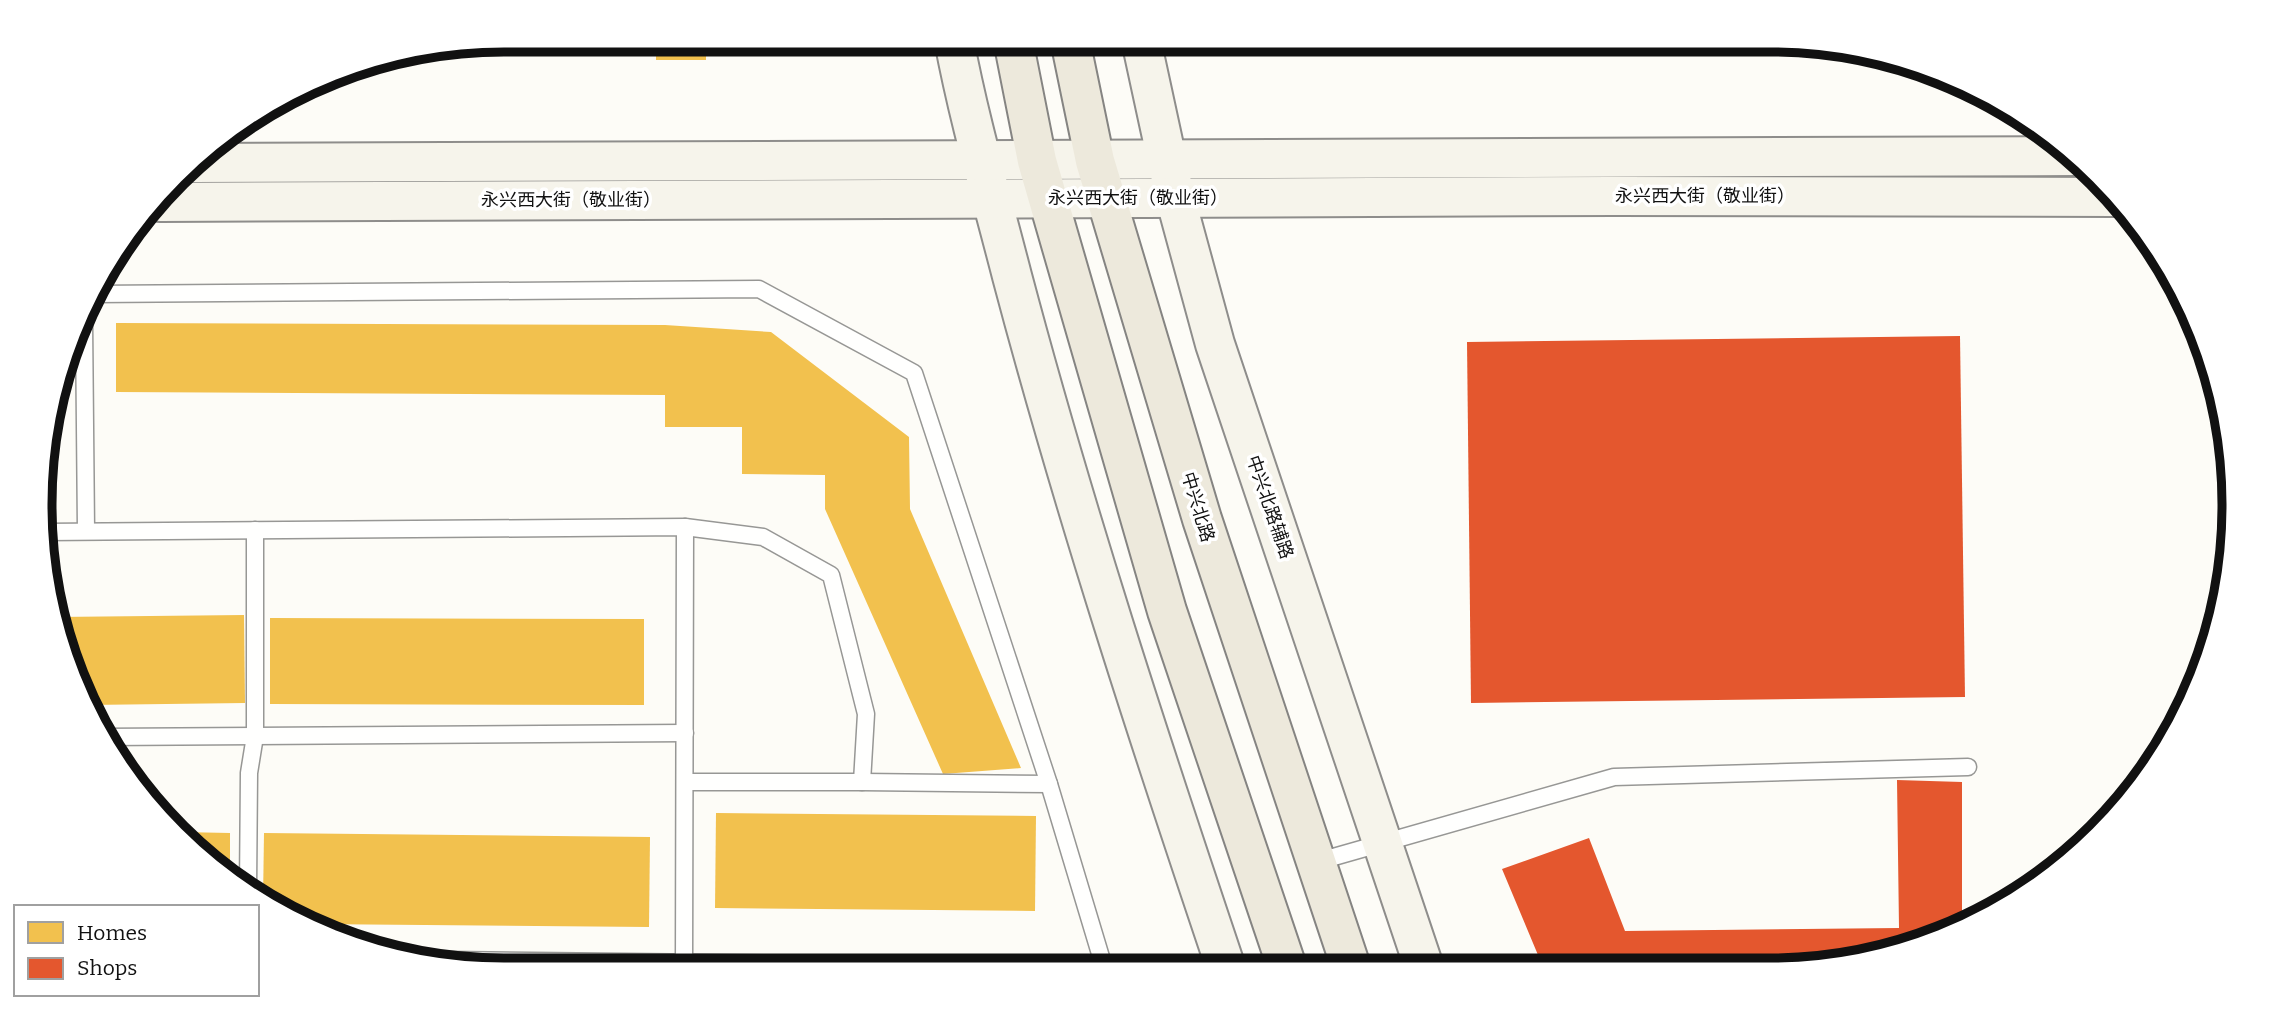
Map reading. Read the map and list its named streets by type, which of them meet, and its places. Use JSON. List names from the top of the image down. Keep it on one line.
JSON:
{"streets":{"main road":["永兴西大街（敬业街）","中兴北路","中兴北路辅路"]},"crossings":[["永兴西大街（敬业街）","中兴北路"],["永兴西大街（敬业街）","中兴北路辅路"]],"legend":["Homes","Shops"]}
